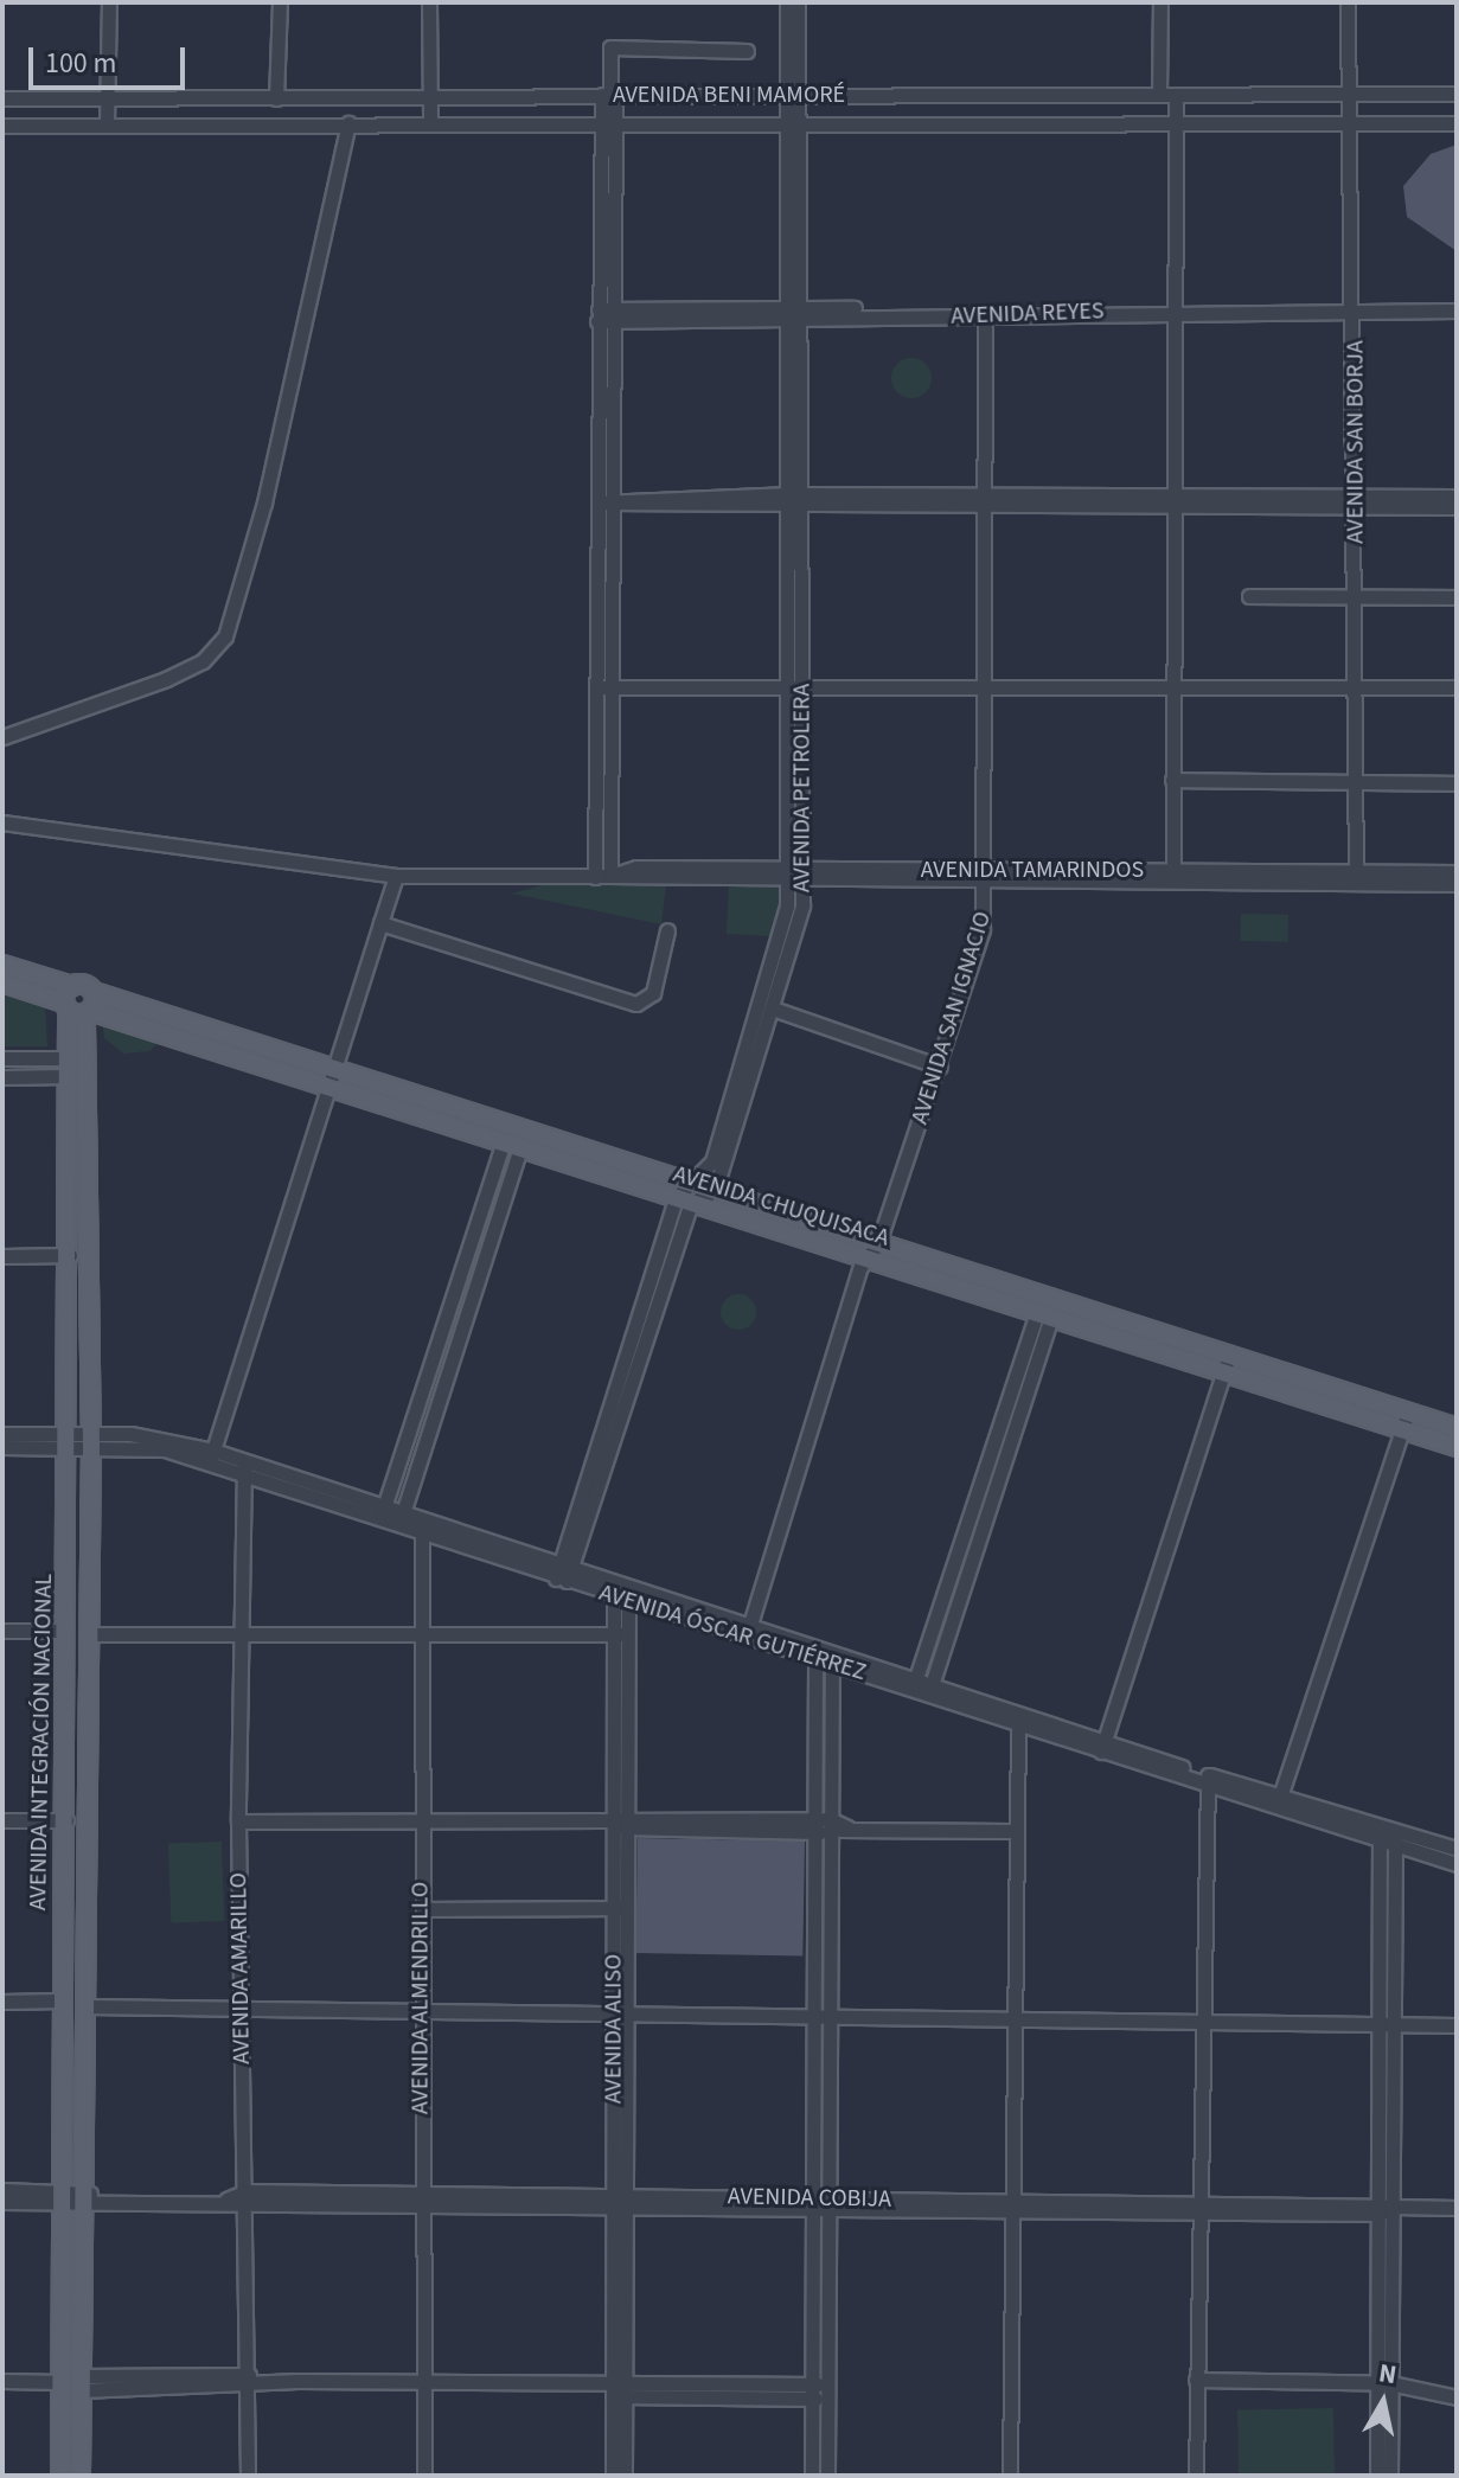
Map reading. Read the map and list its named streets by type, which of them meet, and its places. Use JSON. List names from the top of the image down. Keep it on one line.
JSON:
{"streets":{"main road":["AVENIDA CHUQUISACA","AVENIDA INTEGRACIÓN NACIONAL"],"street":["AVENIDA BENI MAMORÉ","AVENIDA REYES","AVENIDA SAN BORJA","AVENIDA PETROLERA","AVENIDA TAMARINDOS","AVENIDA SAN IGNACIO","AVENIDA ÓSCAR GUTIÉRREZ","AVENIDA AMARILLO","AVENIDA ALMENDRILLO","AVENIDA ALISO","AVENIDA COBIJA"]},"crossings":[["AVENIDA BENI MAMORÉ","AVENIDA SAN BORJA"],["AVENIDA BENI MAMORÉ","AVENIDA PETROLERA"],["AVENIDA REYES","AVENIDA SAN BORJA"],["AVENIDA REYES","AVENIDA PETROLERA"],["AVENIDA REYES","AVENIDA SAN IGNACIO"],["AVENIDA SAN BORJA","AVENIDA TAMARINDOS"],["AVENIDA PETROLERA","AVENIDA TAMARINDOS"],["AVENIDA PETROLERA","AVENIDA CHUQUISACA"],["AVENIDA TAMARINDOS","AVENIDA SAN IGNACIO"],["AVENIDA SAN IGNACIO","AVENIDA CHUQUISACA"],["AVENIDA SAN IGNACIO","AVENIDA ÓSCAR GUTIÉRREZ"],["AVENIDA CHUQUISACA","AVENIDA INTEGRACIÓN NACIONAL"],["AVENIDA ÓSCAR GUTIÉRREZ","AVENIDA INTEGRACIÓN NACIONAL"],["AVENIDA ÓSCAR GUTIÉRREZ","AVENIDA AMARILLO"],["AVENIDA ÓSCAR GUTIÉRREZ","AVENIDA ALMENDRILLO"],["AVENIDA ÓSCAR GUTIÉRREZ","AVENIDA ALISO"],["AVENIDA INTEGRACIÓN NACIONAL","AVENIDA COBIJA"],["AVENIDA AMARILLO","AVENIDA COBIJA"],["AVENIDA ALMENDRILLO","AVENIDA COBIJA"],["AVENIDA ALISO","AVENIDA COBIJA"]],"scale_bar":"100 m","north":"top"}
